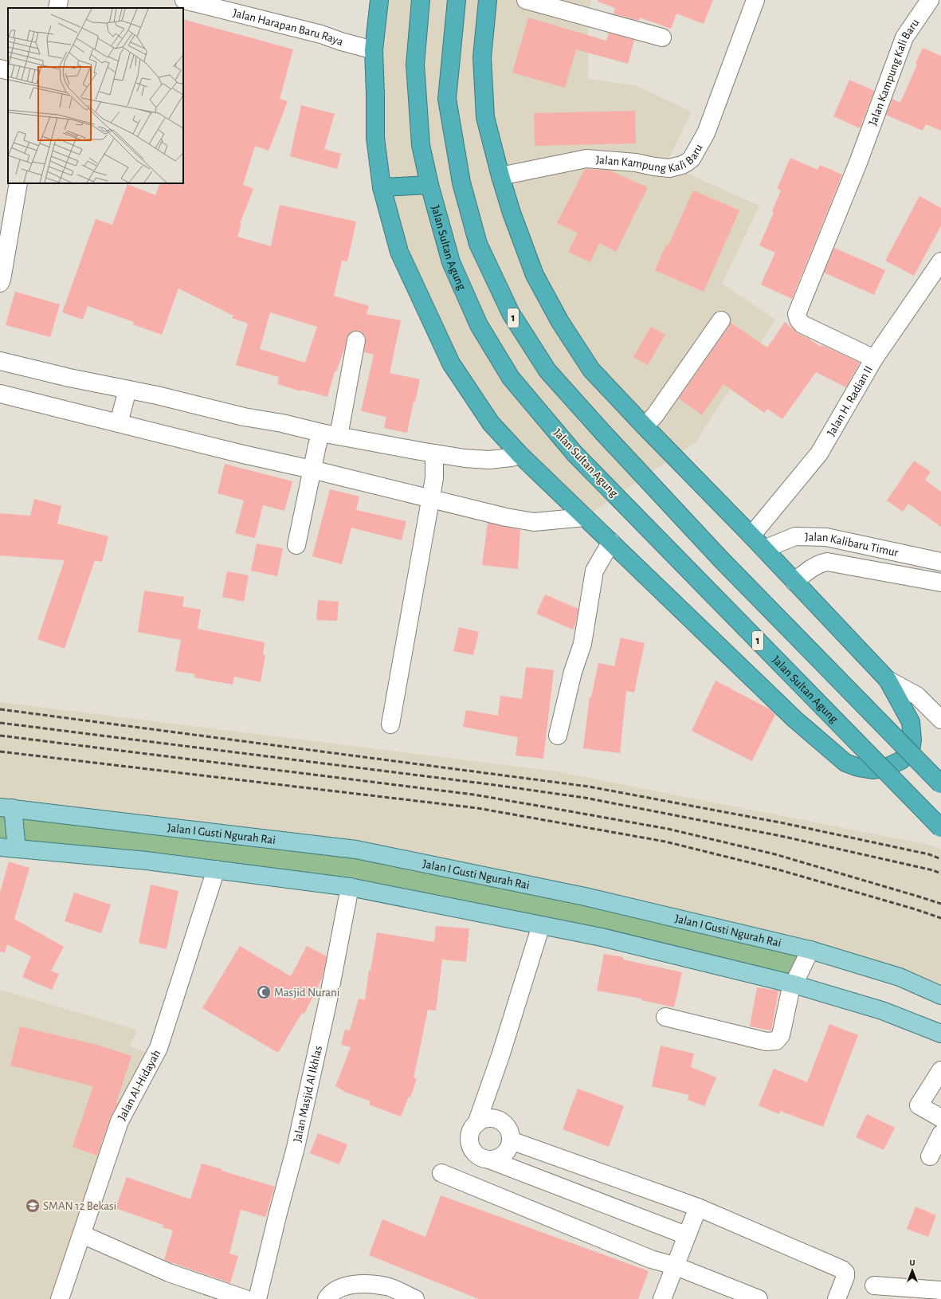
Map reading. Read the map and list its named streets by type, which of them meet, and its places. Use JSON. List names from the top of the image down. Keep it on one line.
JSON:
{"streets":{"highway":["Jalan Sultan Agung","1"],"main road":["Jalan I Gusti Ngurah Rai"],"street":["Jalan Harapan Baru Raya","Jalan Kampung Kali Baru","Jalan H. Radian II","Jalan Kalibaru Timur","Jalan Al-Hidayah","Jalan Masjid Al Ikhlas"]},"crossings":[["Jalan Kampung Kali Baru","Jalan H. Radian II"]],"places":{"mosque":["Masjid Nurani"],"school or university":["SMAN 12 Bekasi"]},"north":"top"}
